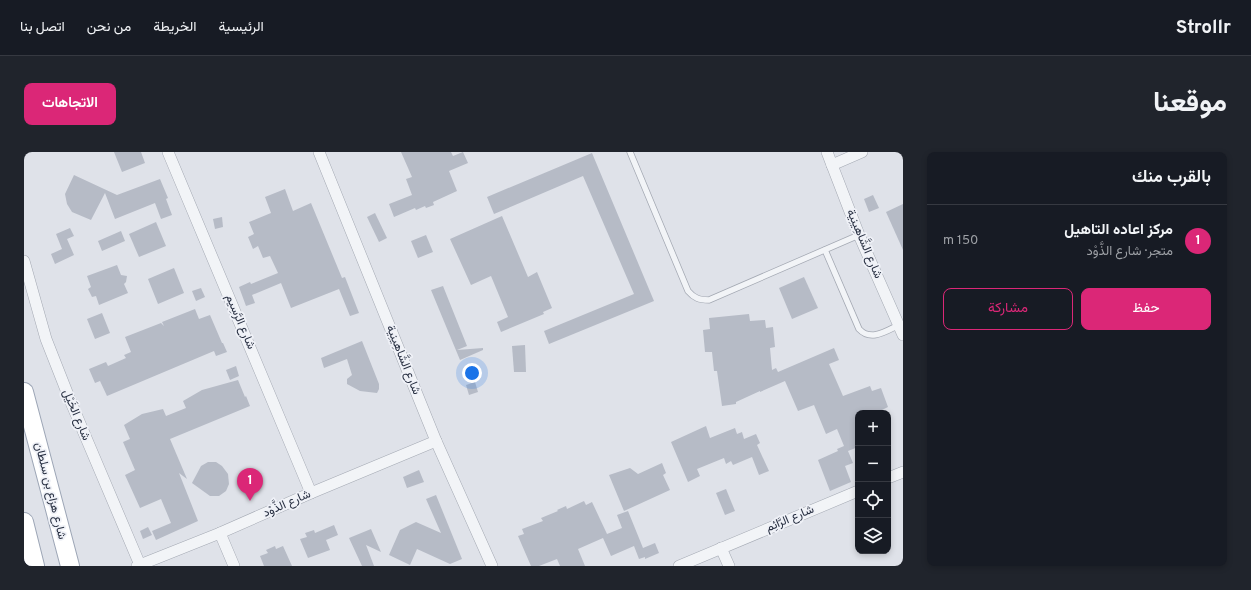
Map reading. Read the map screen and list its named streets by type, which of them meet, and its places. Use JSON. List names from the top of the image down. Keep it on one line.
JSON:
{"streets":{"main road":["شارع هزاع بن سلطان"],"street":["شارع الشَّاهِينِية","شارع الرَّسِيم","شارع الخَيْل","شارع الذَّوْد","شارع الرَّائِم"]},"crossings":[["شارع الشَّاهِينِية","شارع الذَّوْد"],["شارع الرَّسِيم","شارع الذَّوْد"],["شارع الخَيْل","شارع الذَّوْد"]],"page":{"header":"Strollr","nav":["الرئيسية","الخريطة","من نحن","اتصل بنا"],"title":"موقعنا","buttons":["الاتجاهات",["حفظ","مشاركة"]],"heading":"بالقرب منك","list":[{"mark":"1","name":"مركز اعاده التاهيل","note":"متجر · شارع الذَّوْد","value":"150 m"}],"map_buttons":["+","−"],"pins":"1"}}
